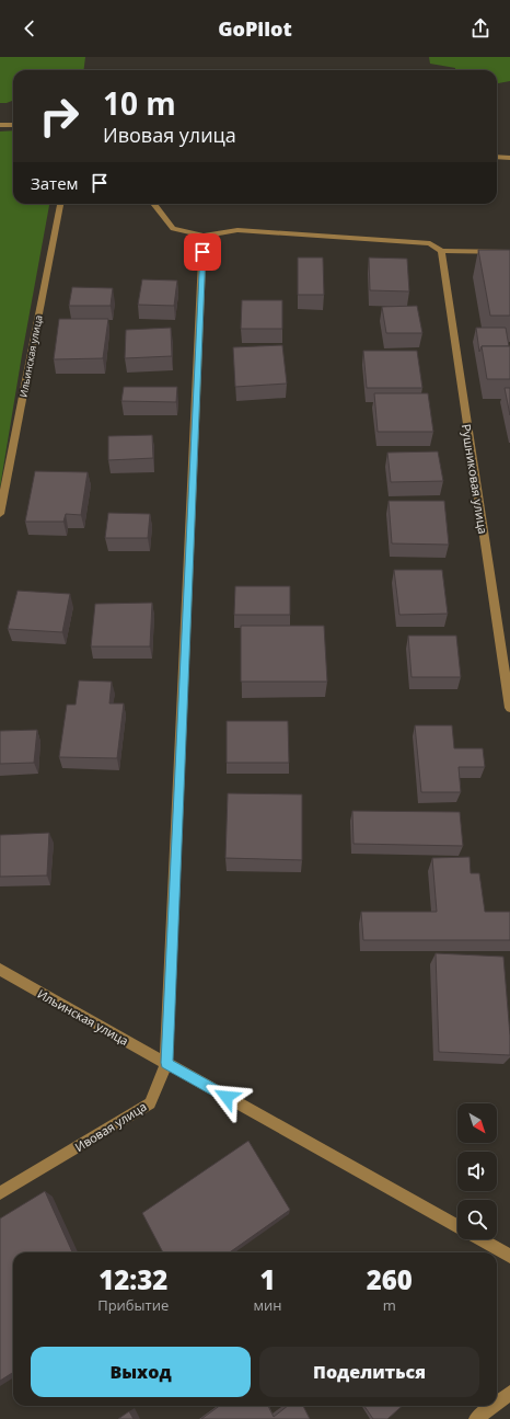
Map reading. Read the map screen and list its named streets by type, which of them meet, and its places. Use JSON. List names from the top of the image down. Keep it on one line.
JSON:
{"streets":{"street":["Ильинская улица","Рушниковая улица","Ивовая улица"]},"crossings":[["Ильинская улица","Ивовая улица"]],"north":"bottom right","page":{"header":"GoPilot","turn":["10 m","Ивовая улица"],"then":"Затем","eta":["12:32","Прибытие","1","мин","260","m"],"buttons":["Выход","Поделиться"]}}
